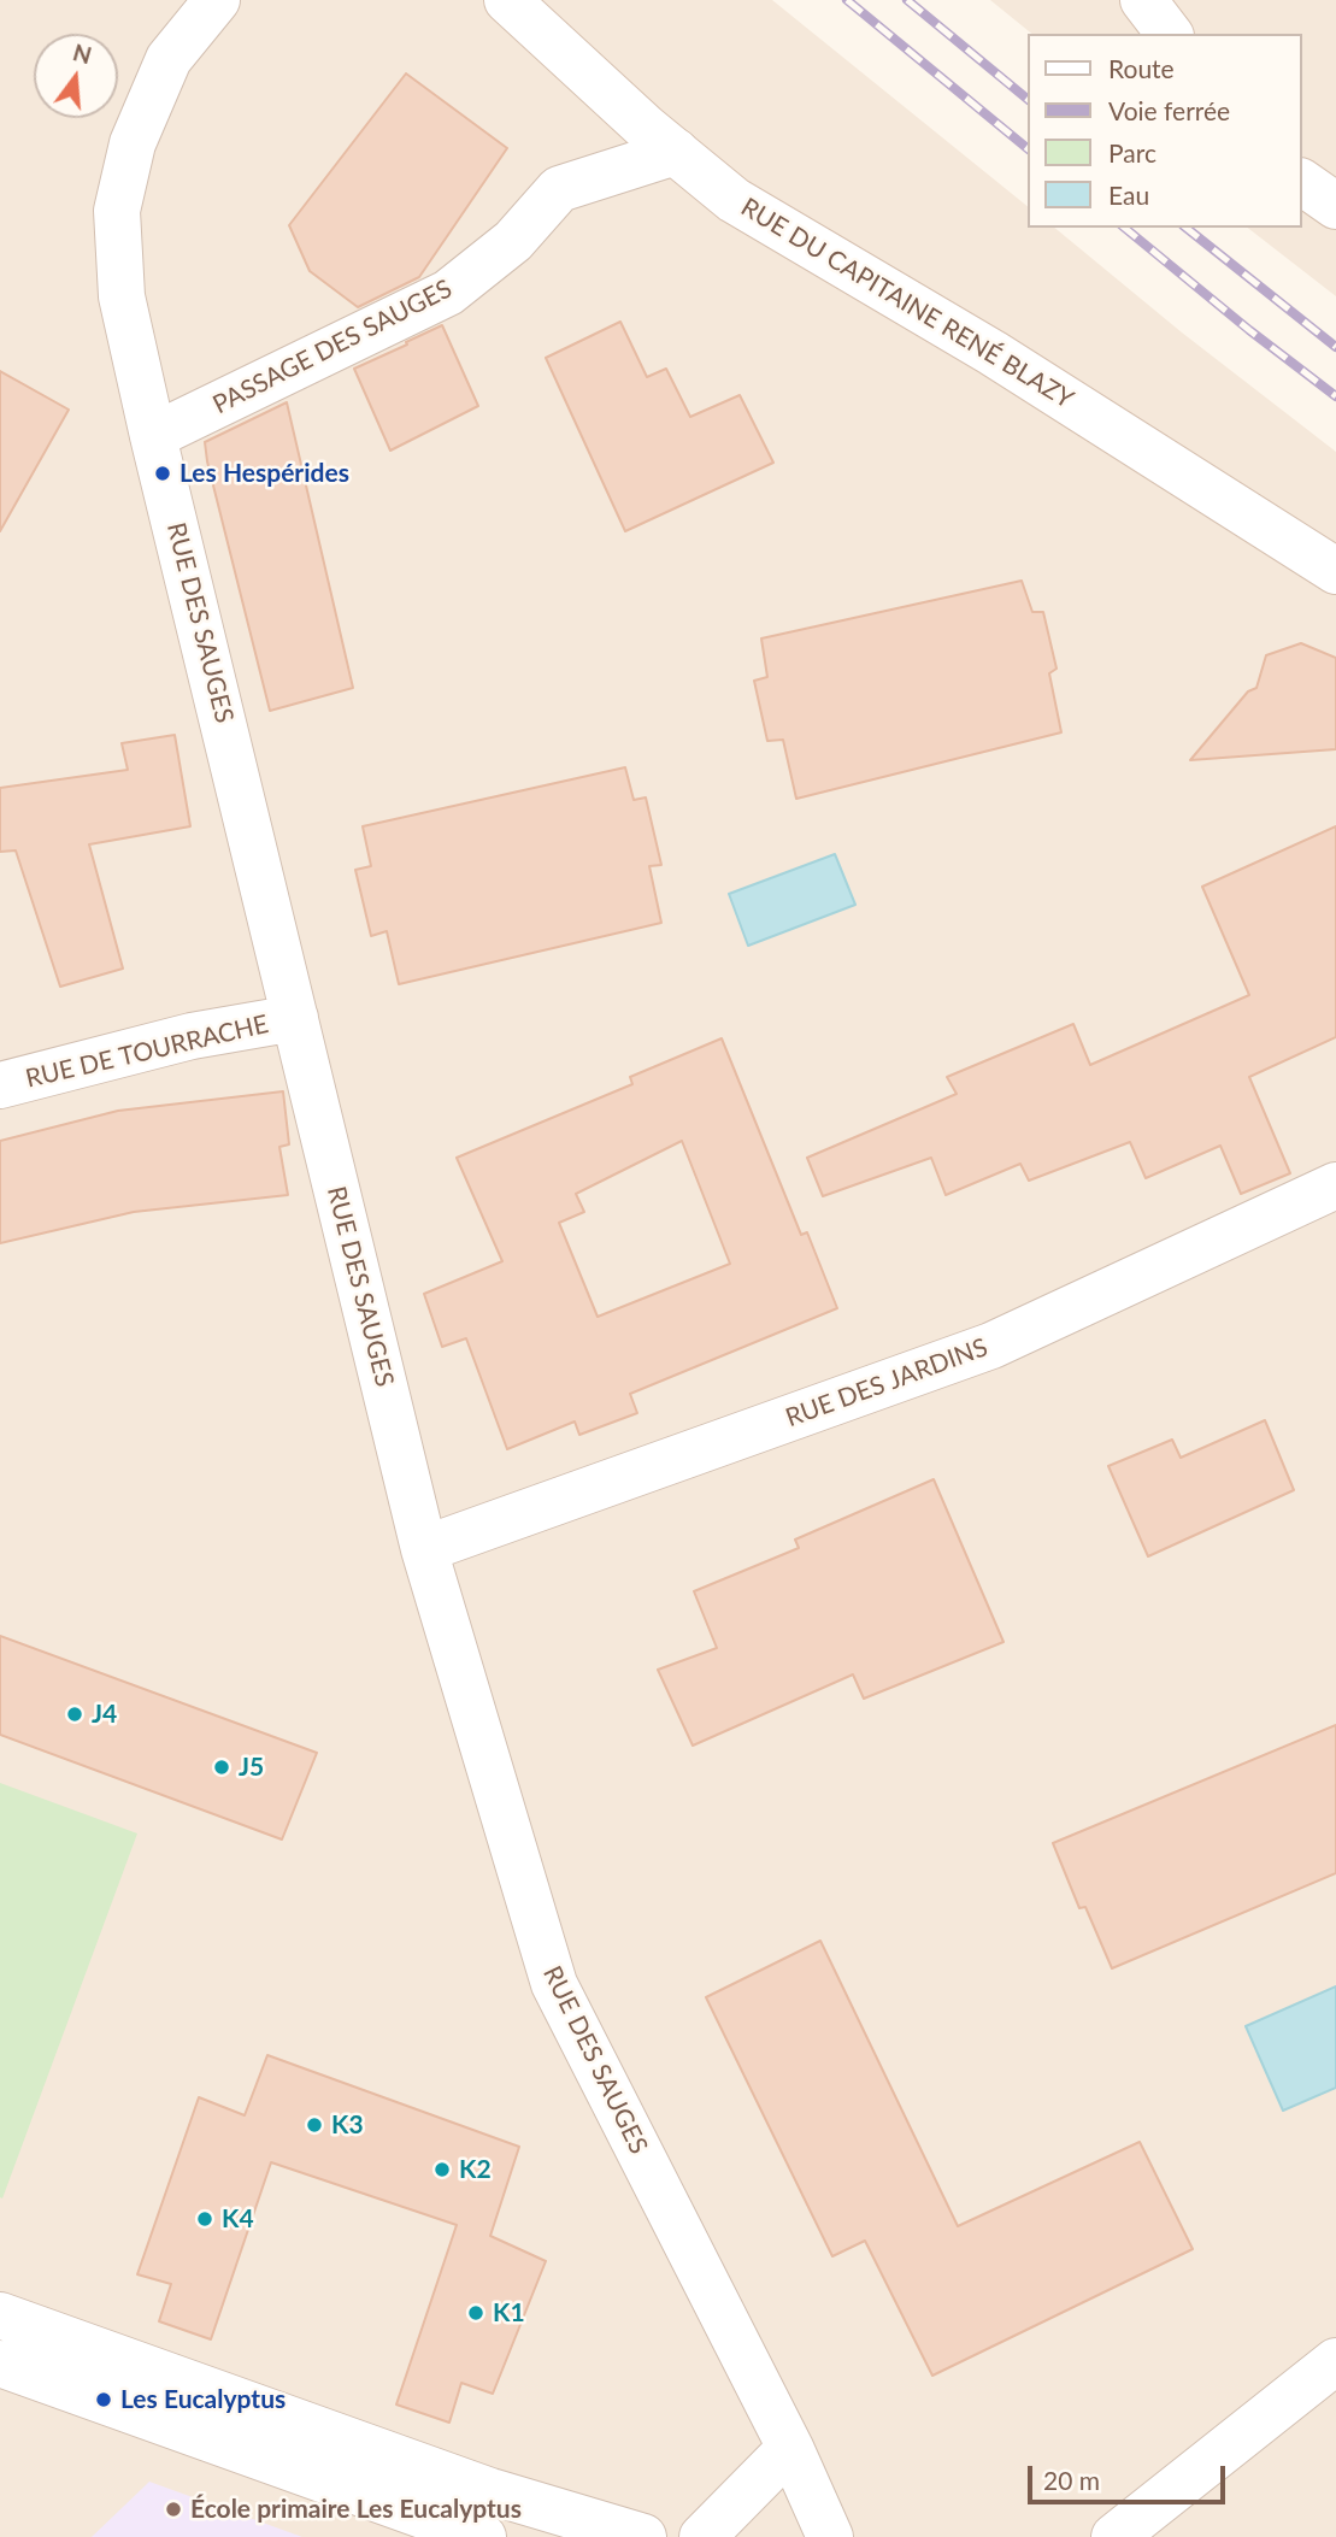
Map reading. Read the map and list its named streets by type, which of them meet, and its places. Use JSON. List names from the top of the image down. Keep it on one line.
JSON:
{"streets":{"street":["RUE DU CAPITAINE RENÉ BLAZY","PASSAGE DES SAUGES","RUE DES SAUGES","RUE DE TOURRACHE","RUE DES JARDINS"]},"crossings":[["RUE DU CAPITAINE RENÉ BLAZY","PASSAGE DES SAUGES"],["PASSAGE DES SAUGES","RUE DES SAUGES"],["RUE DES SAUGES","RUE DE TOURRACHE"],["RUE DES SAUGES","RUE DES JARDINS"]],"places":["Les Hespérides","J4","J5","K3","K2","K4","K1","Les Eucalyptus","École primaire Les Eucalyptus"],"legend":["Route","Voie ferrée","Parc","Eau"],"scale_bar":"20 m","north":"top"}
